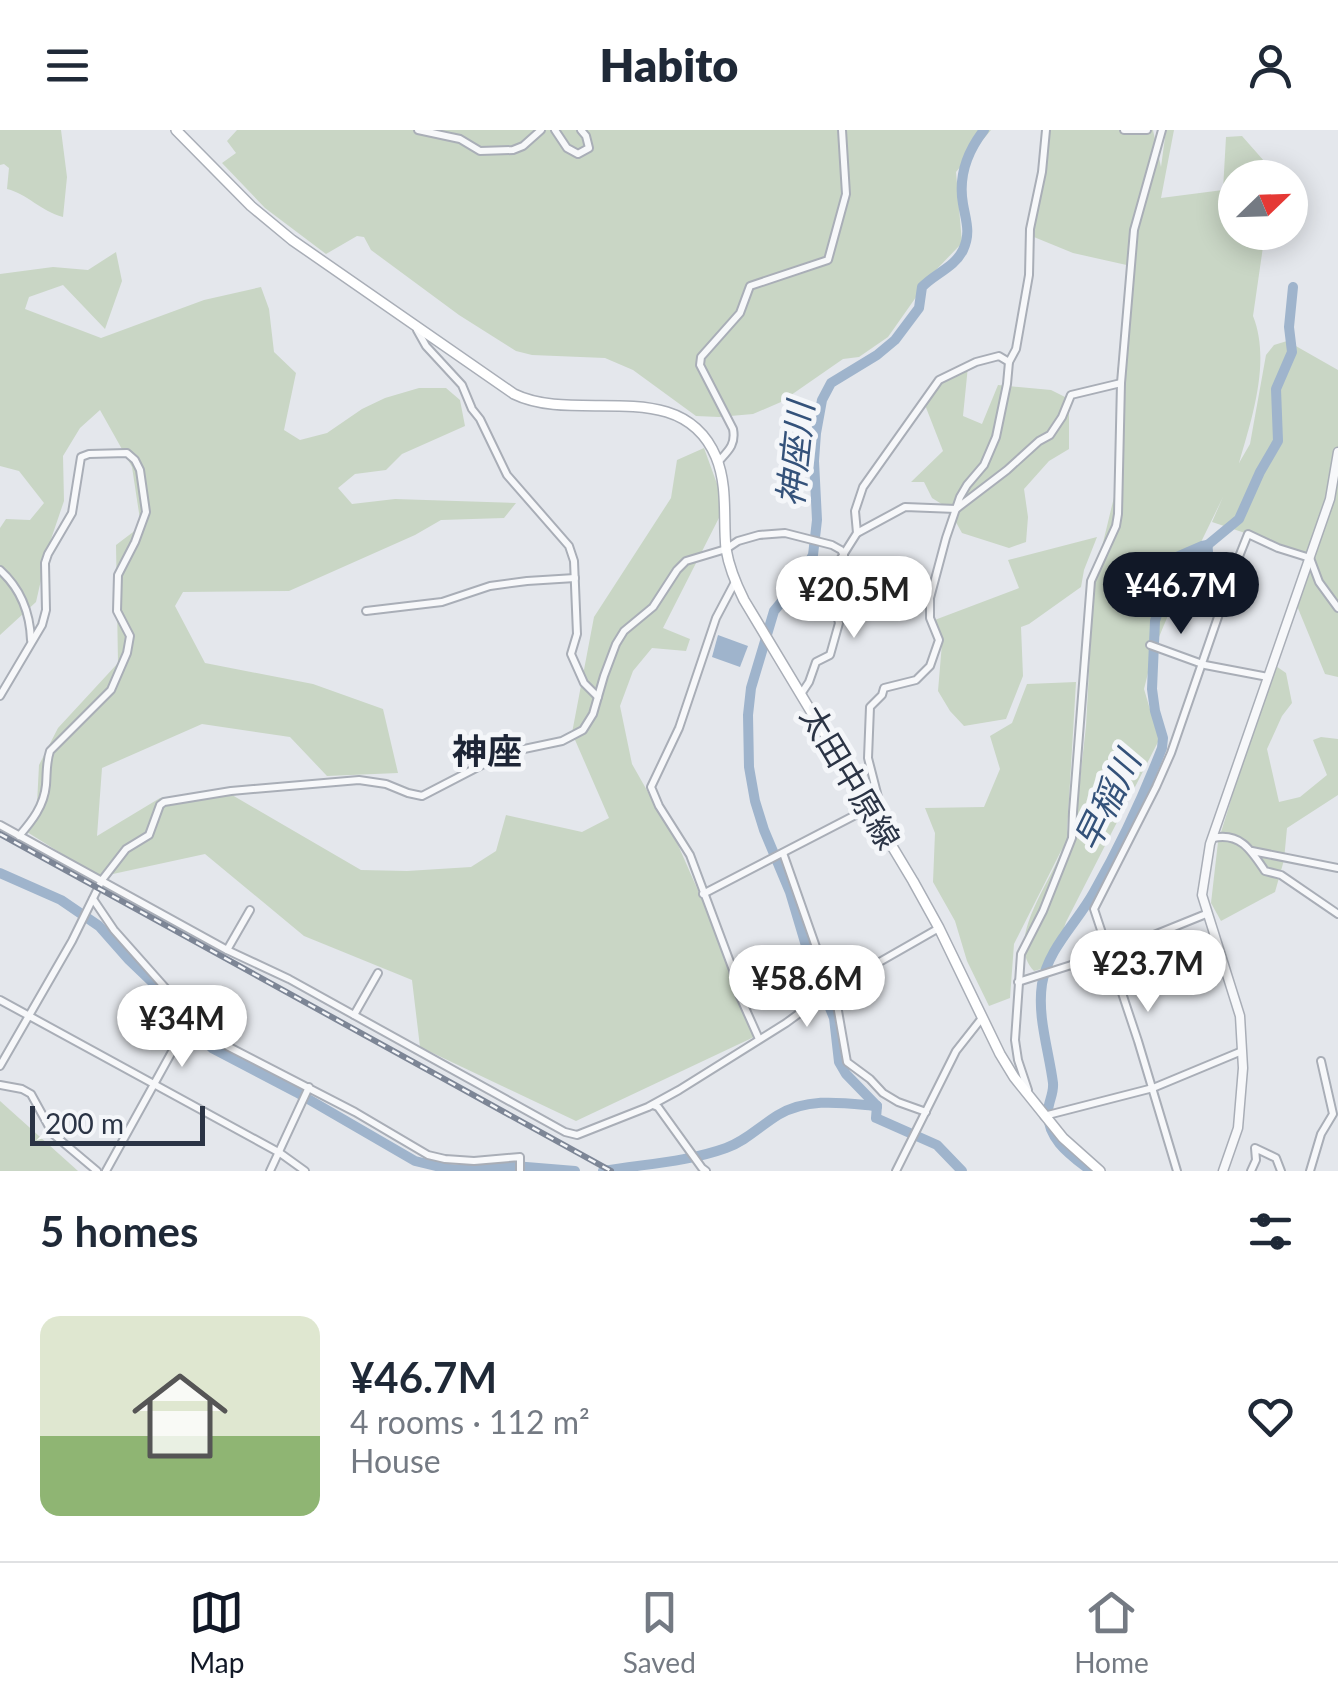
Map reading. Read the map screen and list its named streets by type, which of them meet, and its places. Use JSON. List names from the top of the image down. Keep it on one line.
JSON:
{"streets":{"main road":["太田中原線"]},"districts":["神座"],"water":["神座川","早稲川"],"scale_bar":"200 m","north":"top right","page":{"header":"Habito","price":["¥46.7M","¥20.5M","¥23.7M","¥58.6M","¥34M"],"scale":"200 m","heading":"5 homes","list":[{"name":"¥46.7M","note":"4 rooms · 112 m² · House"}],"tabs":["Map","Saved","Home"]}}
